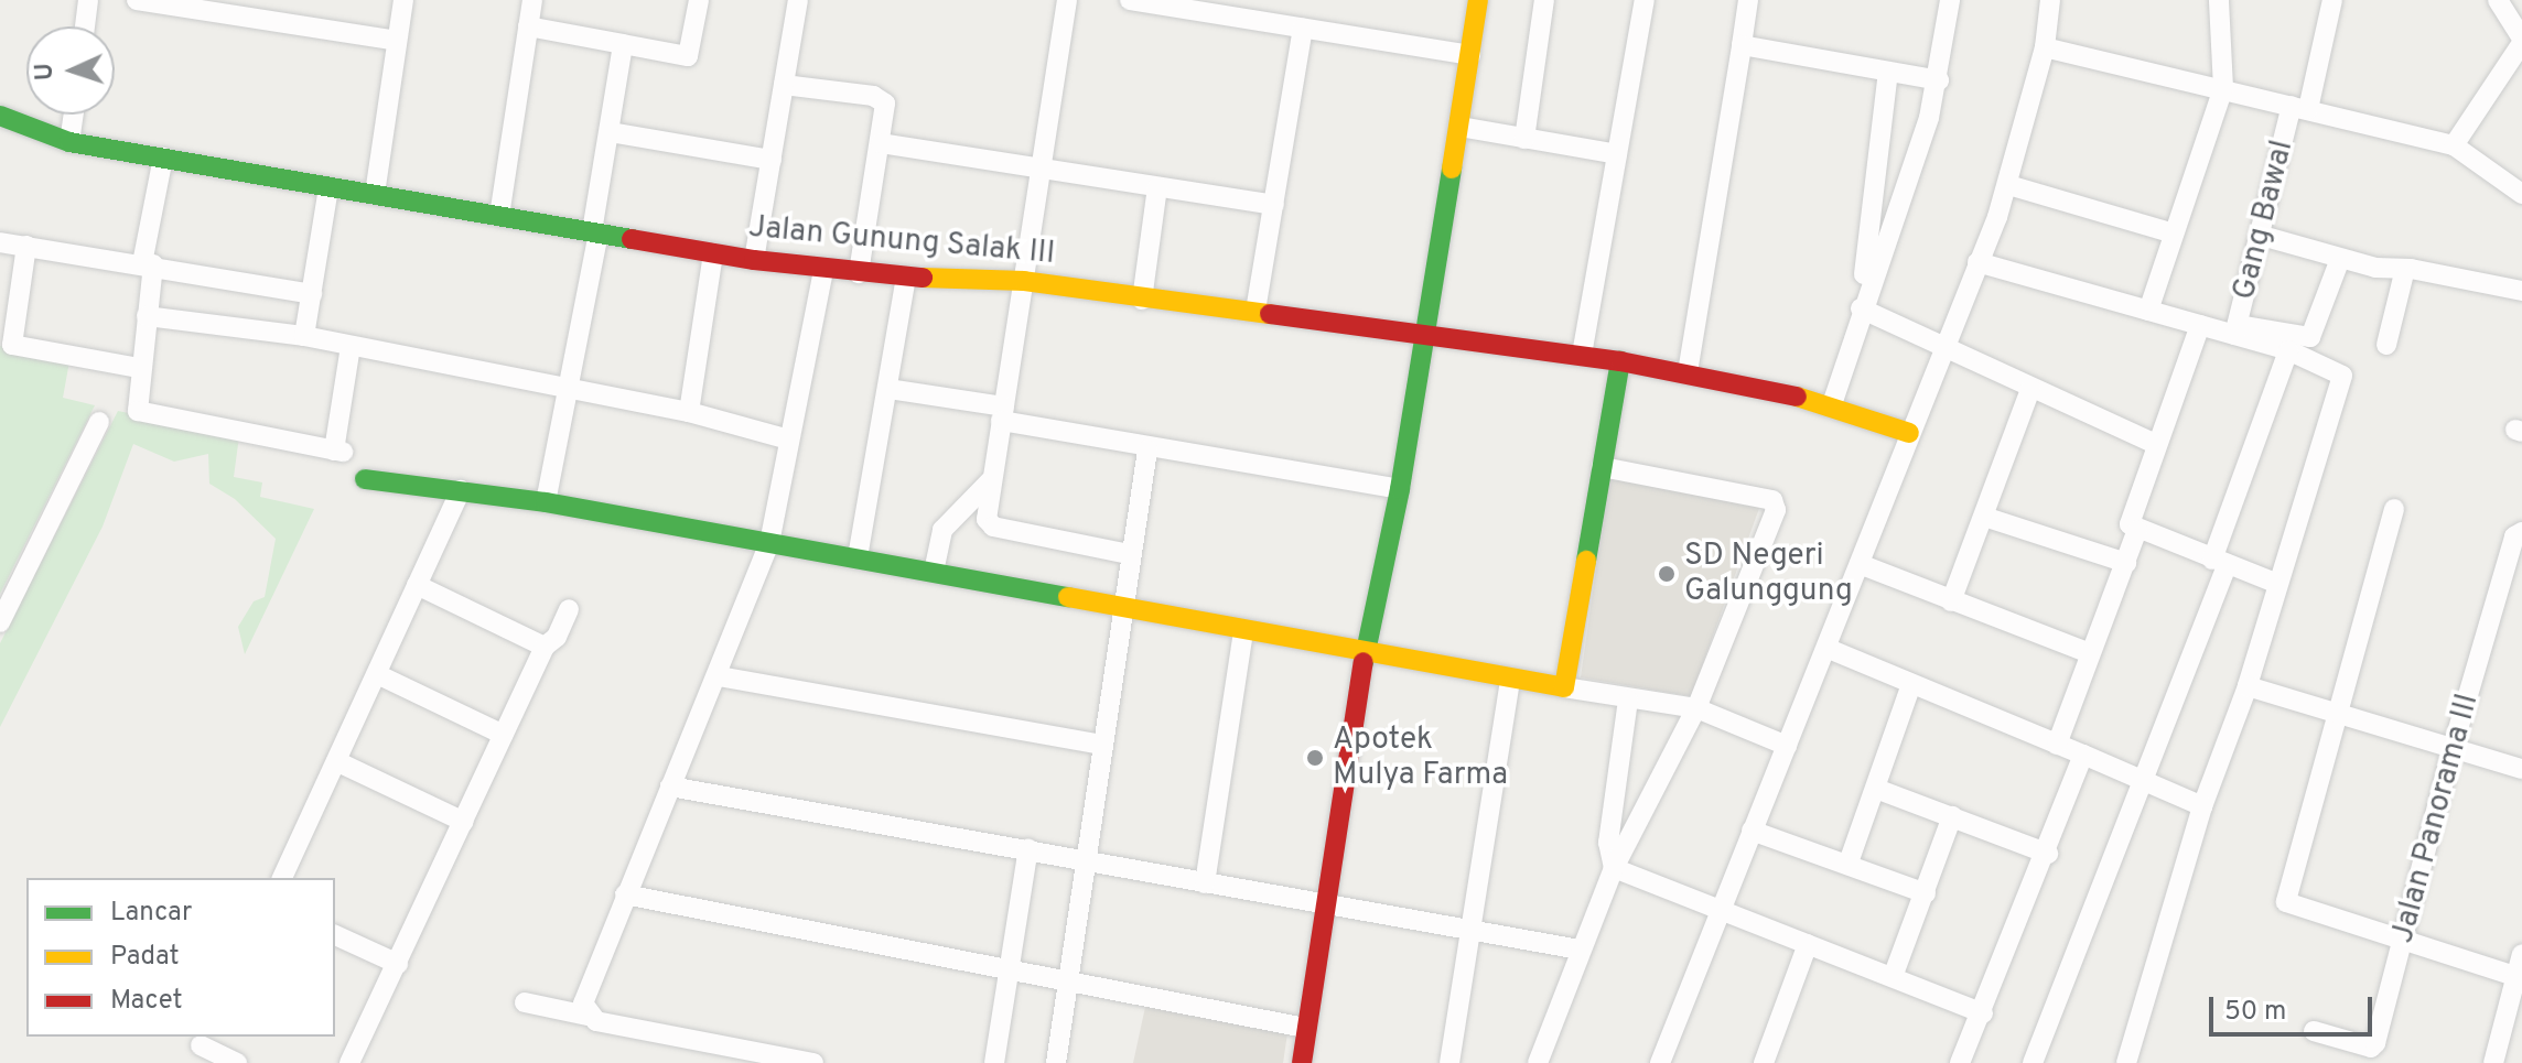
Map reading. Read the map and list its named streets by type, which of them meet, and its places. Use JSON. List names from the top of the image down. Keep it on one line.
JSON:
{"streets":{"street":["Gang Bawal","Jalan Gunung Salak III","Jalan Panorama III"]},"places":["SD Negeri Galunggung","Apotek Mulya Farma"],"legend":["Lancar","Padat","Macet"],"scale_bar":"50 m","north":"left"}
